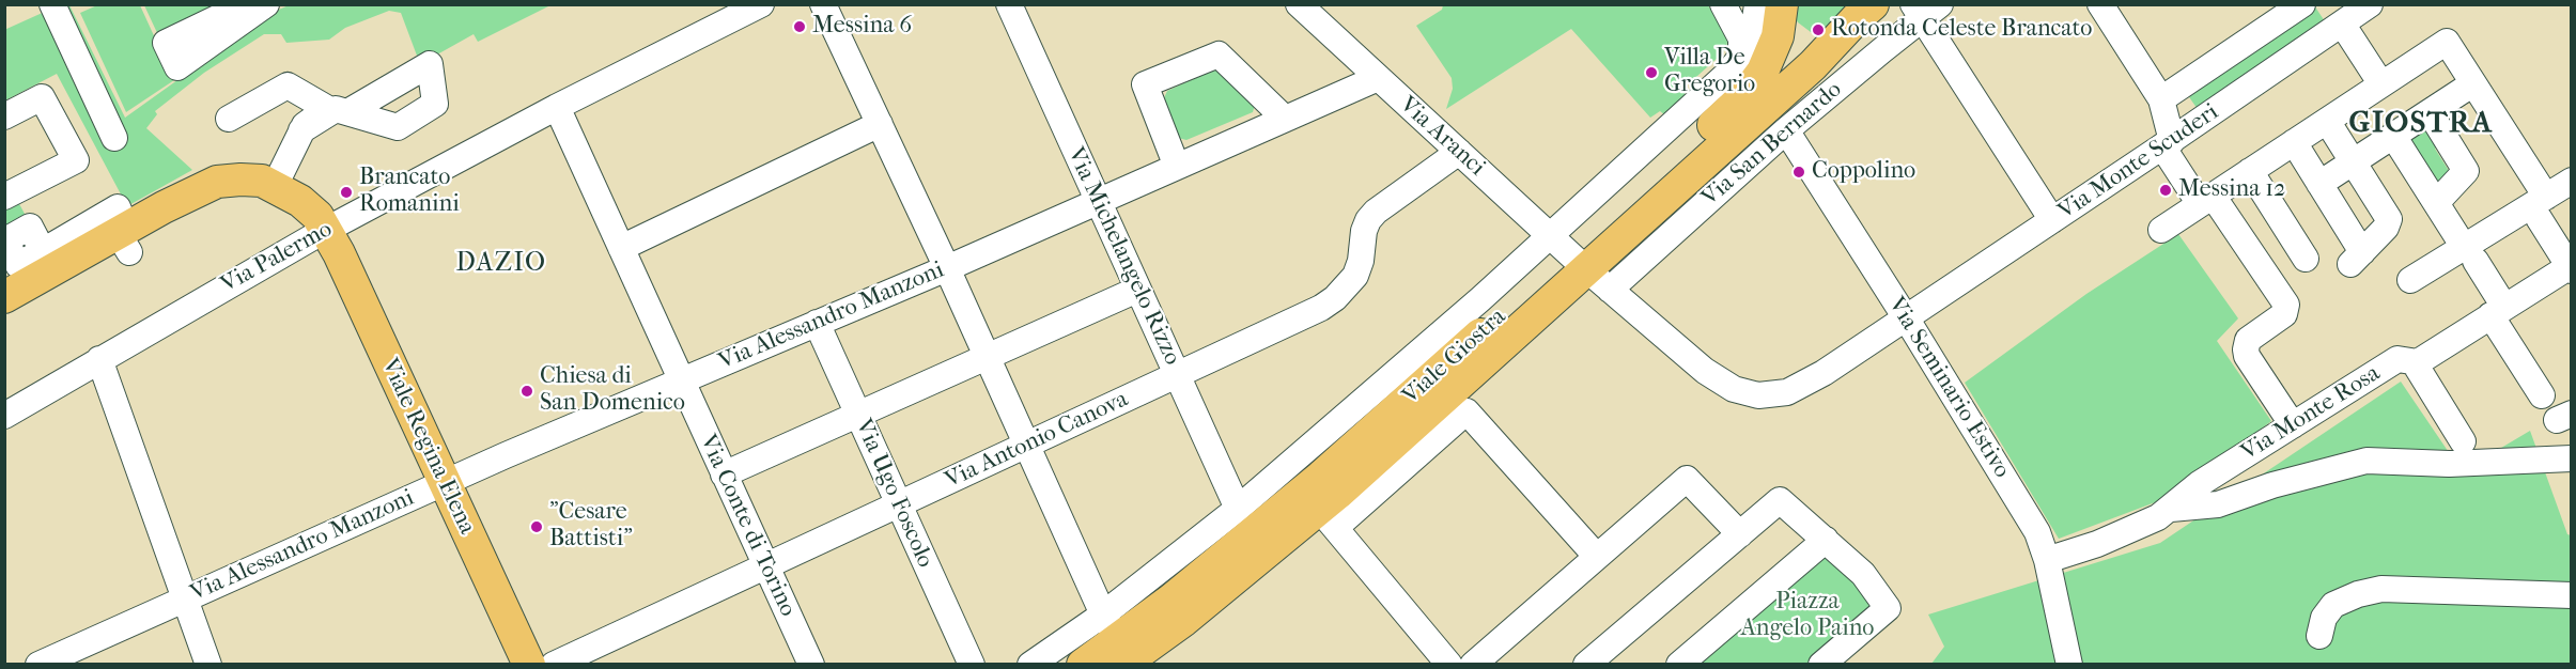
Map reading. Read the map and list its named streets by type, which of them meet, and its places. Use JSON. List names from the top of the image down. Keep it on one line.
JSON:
{"streets":{"main road":["Viale Giostra","Viale Regina Elena"],"street":["Via Aranci","Via San Bernardo","Via Monte Scuderi","Via Michelangelo Rizzo","Via Palermo","Via Alessandro Manzoni","Via Seminario Estivo","Via Monte Rosa","Via Antonio Canova","Via Ugo Foscolo","Via Conte di Torino"]},"crossings":[["Via Aranci","Via San Bernardo"],["Via Aranci","Via Monte Scuderi"],["Via Aranci","Via Alessandro Manzoni"],["Via Aranci","Viale Giostra"],["Via Aranci","Via Antonio Canova"],["Via San Bernardo","Via Monte Scuderi"],["Via San Bernardo","Via Seminario Estivo"],["Via Monte Scuderi","Via Seminario Estivo"],["Via Michelangelo Rizzo","Via Alessandro Manzoni"],["Via Michelangelo Rizzo","Viale Giostra"],["Via Michelangelo Rizzo","Via Antonio Canova"],["Via Palermo","Viale Regina Elena"],["Via Palermo","Via Conte di Torino"],["Via Alessandro Manzoni","Viale Regina Elena"],["Via Alessandro Manzoni","Via Ugo Foscolo"],["Via Alessandro Manzoni","Via Conte di Torino"],["Via Seminario Estivo","Via Monte Rosa"],["Via Antonio Canova","Via Ugo Foscolo"],["Via Antonio Canova","Via Conte di Torino"]],"districts":["GIOSTRA","DAZIO"],"parks":["Piazza Angelo Paino"],"places":["Messina 6","Rotonda Celeste Brancato","Villa De Gregorio","Coppolino","Messina 12","Brancato Romanini","Chiesa di San Domenico","\"Cesare Battisti\""]}
